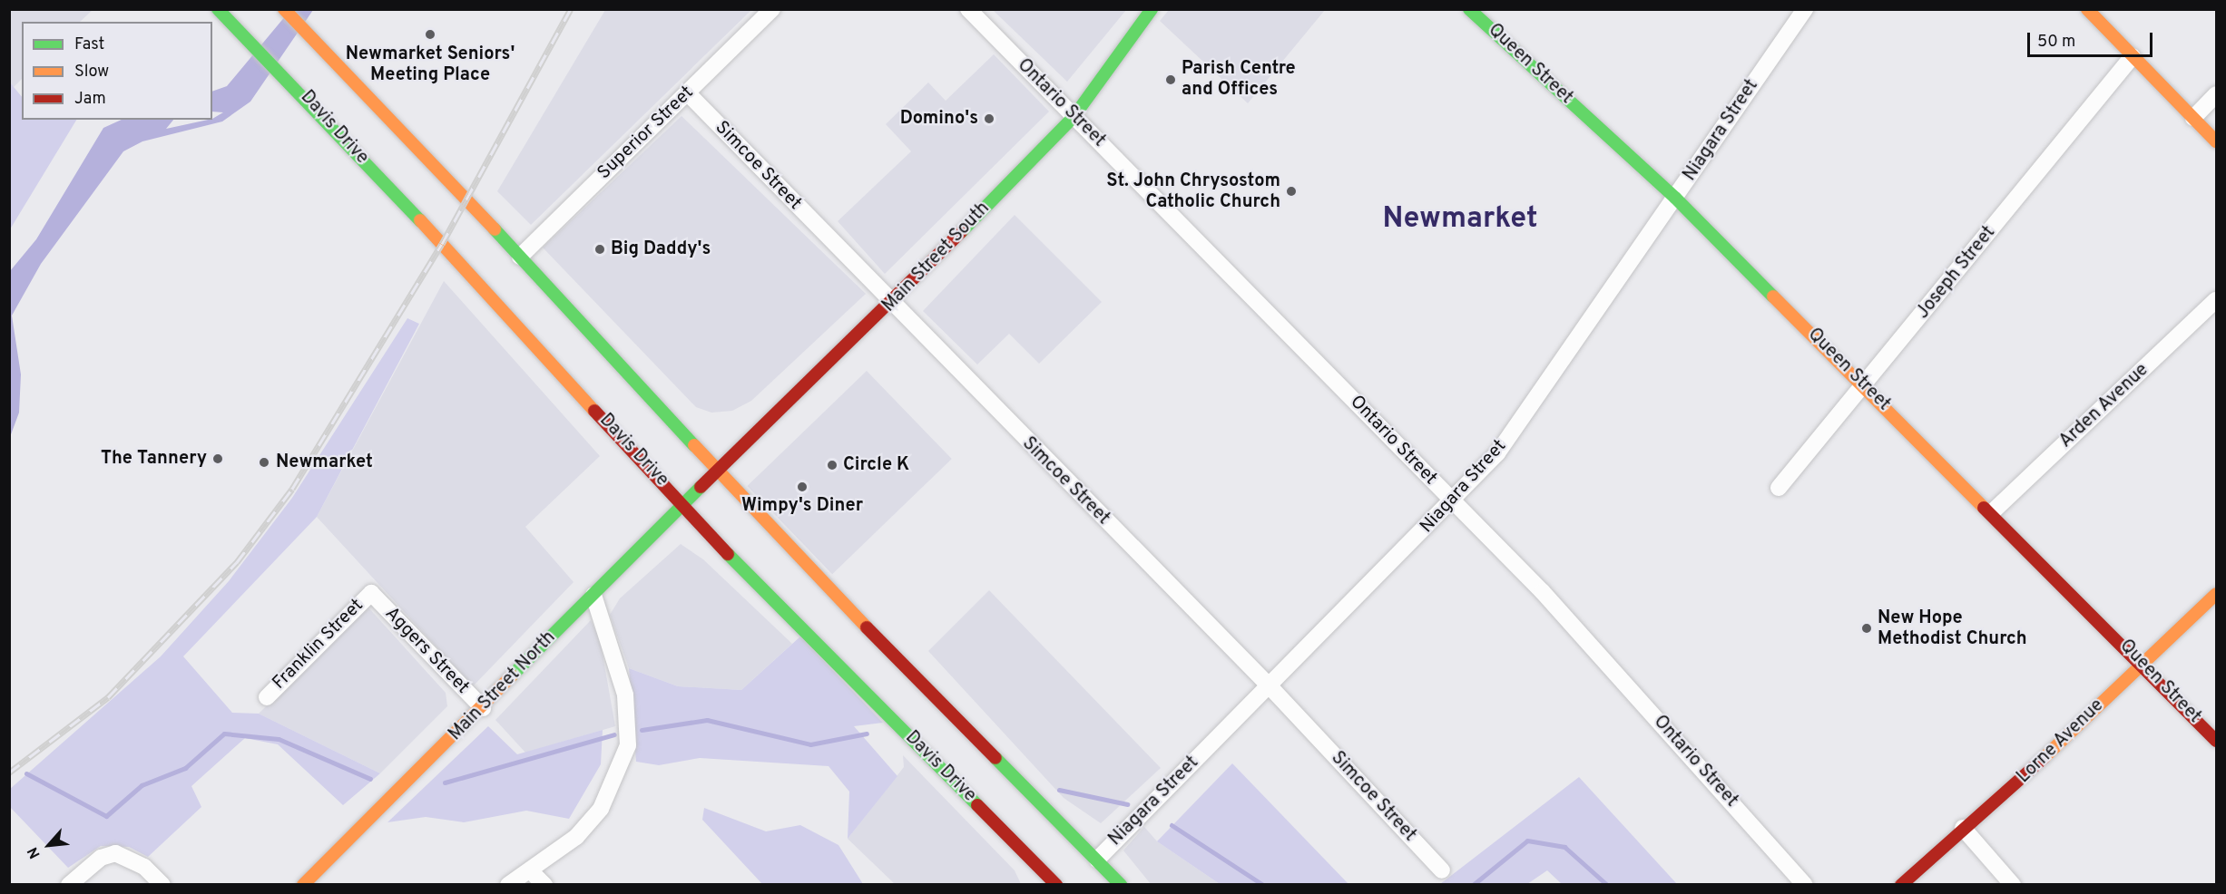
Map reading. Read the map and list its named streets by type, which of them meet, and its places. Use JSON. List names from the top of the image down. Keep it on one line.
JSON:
{"streets":{"main road":["Queen Street","Davis Drive","Main Street South","Main Street North","Lorne Avenue"],"street":["Ontario Street","Niagara Street","Superior Street","Simcoe Street","Joseph Street","Arden Avenue","Franklin Street","Aggers Street"]},"crossings":[["Queen Street","Niagara Street"],["Queen Street","Joseph Street"],["Queen Street","Arden Avenue"],["Queen Street","Lorne Avenue"],["Ontario Street","Niagara Street"],["Ontario Street","Main Street South"],["Davis Drive","Main Street North"],["Niagara Street","Simcoe Street"],["Superior Street","Simcoe Street"],["Simcoe Street","Main Street South"],["Main Street South","Main Street North"],["Franklin Street","Aggers Street"],["Aggers Street","Main Street North"]],"districts":["Newmarket"],"places":["Newmarket Seniors' Meeting Place","Parish Centre and Offices","Domino's","St. John Chrysostom Catholic Church","Big Daddy's","The Tannery","Newmarket","Circle K","Wimpy's Diner","New Hope Methodist Church"],"legend":["Fast","Slow","Jam"],"scale_bar":"50 m","north":"bottom left"}
